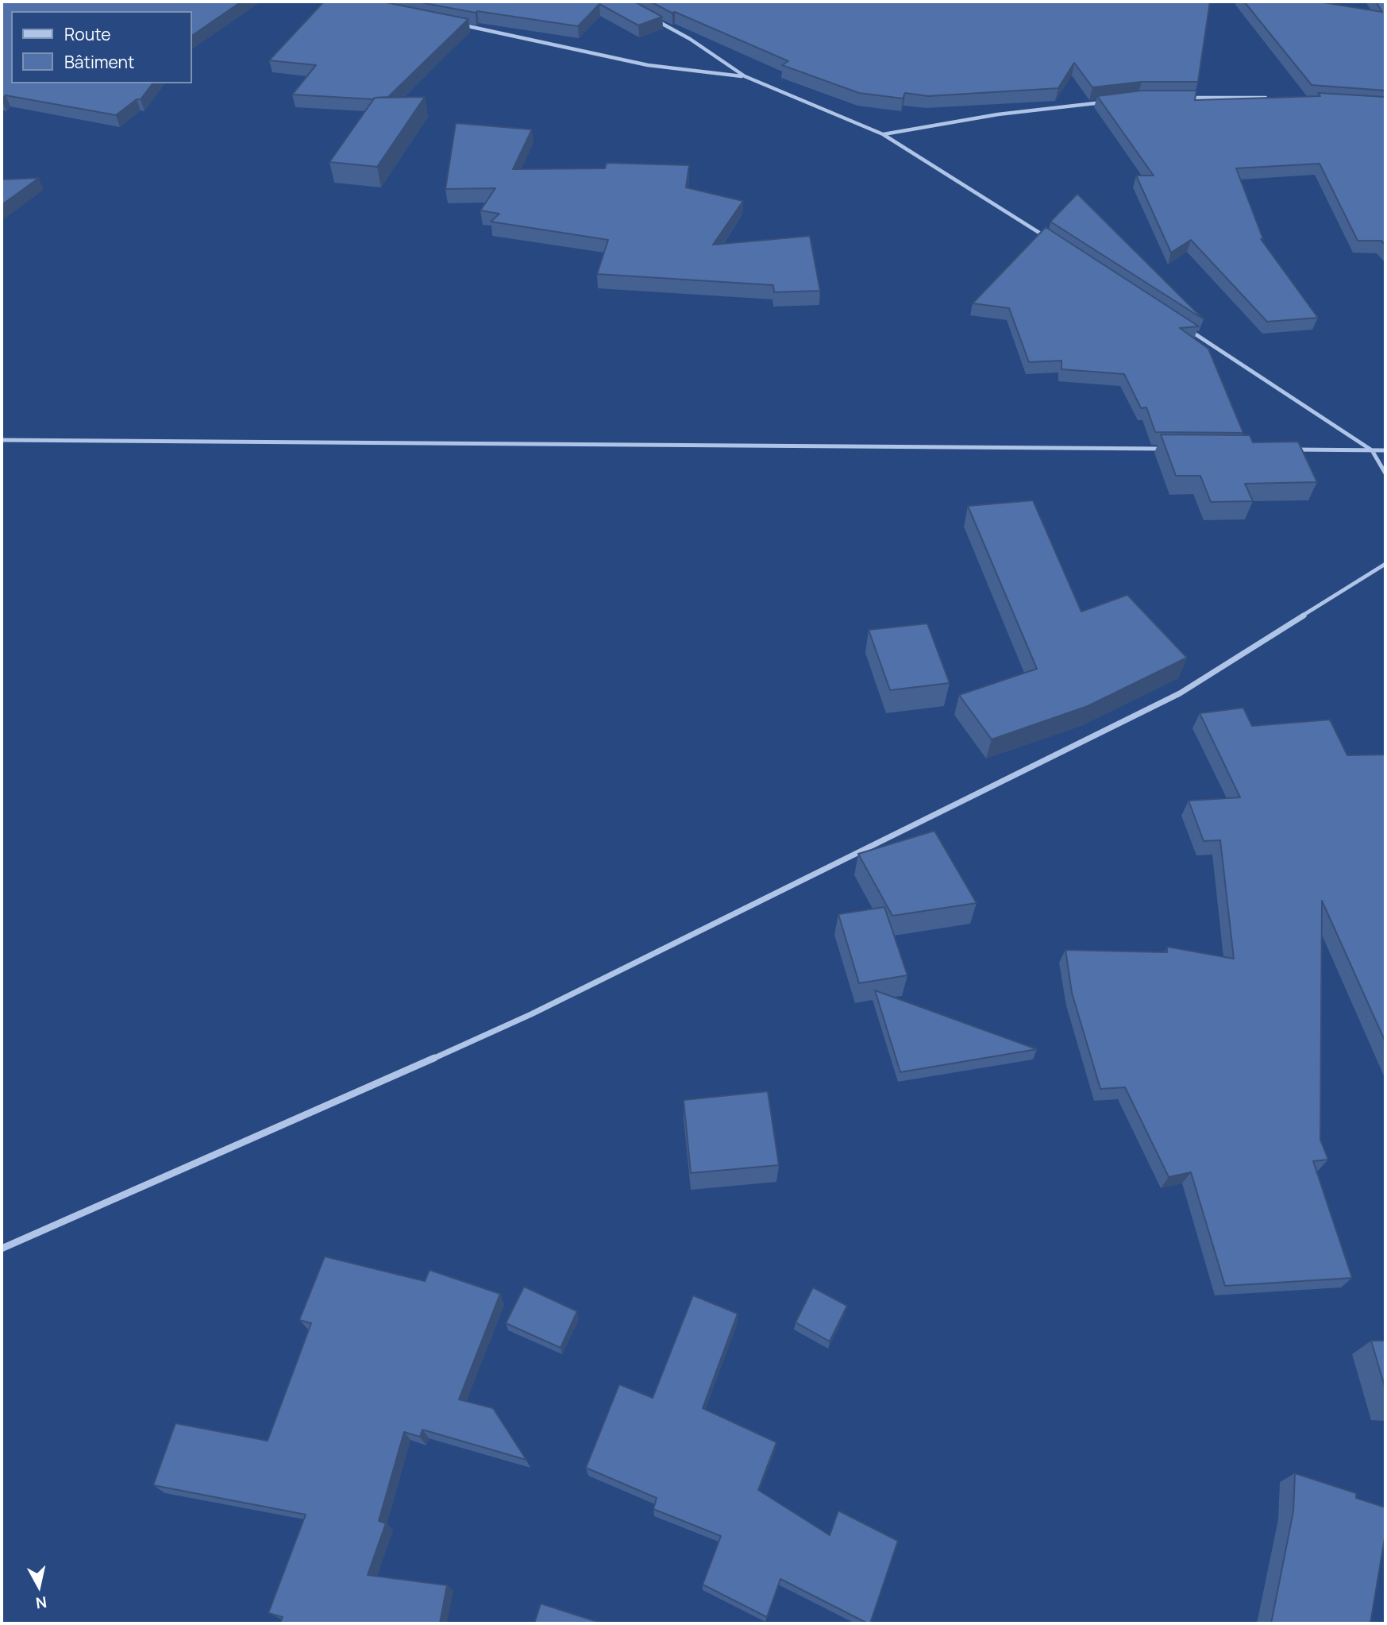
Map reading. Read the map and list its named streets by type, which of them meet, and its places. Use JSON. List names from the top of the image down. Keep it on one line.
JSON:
{"legend":["Route","Bâtiment"],"north":"bottom"}
